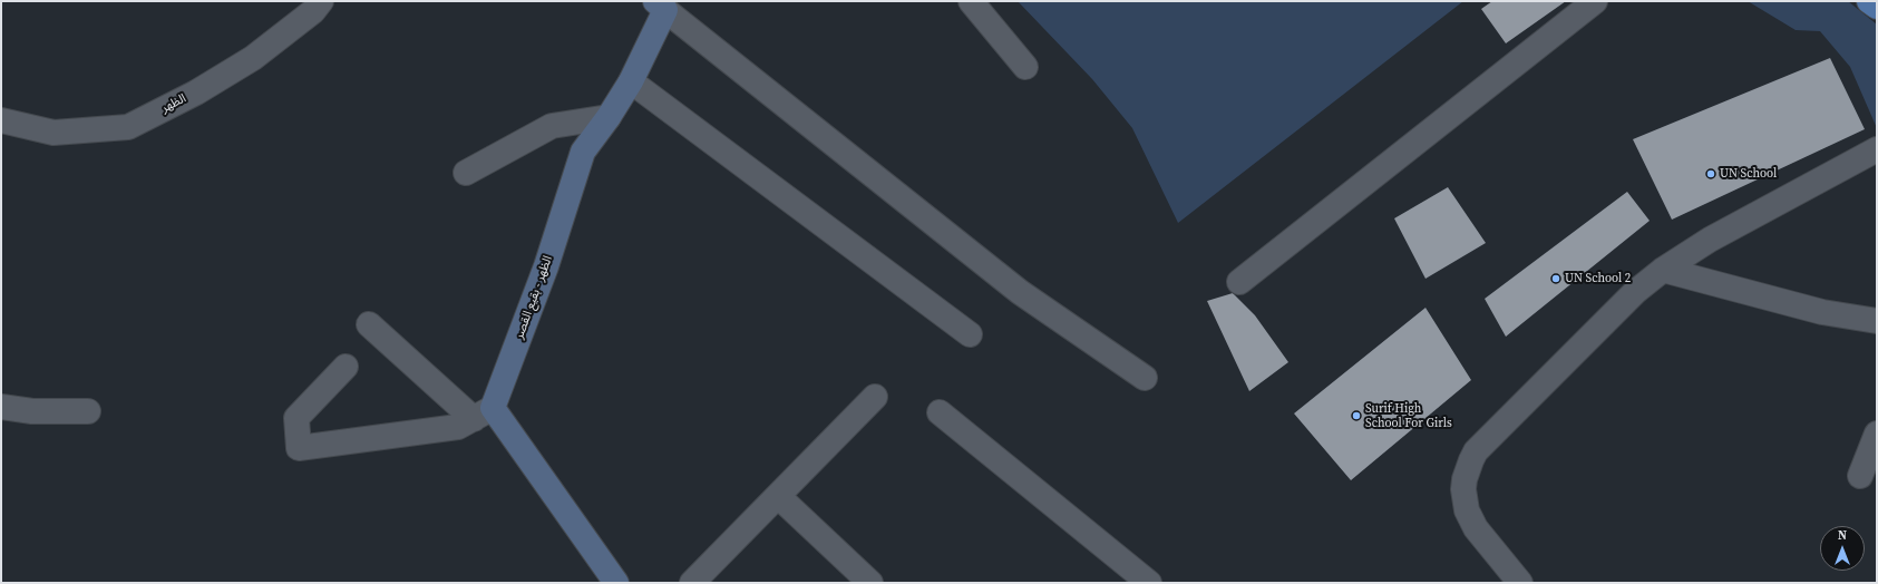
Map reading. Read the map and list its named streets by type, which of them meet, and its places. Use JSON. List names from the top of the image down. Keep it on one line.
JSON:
{"streets":{"street":["الظهر","الظهر - بقيع القصر"]},"places":["UN School","UN School 2","Surif High School For Girls"],"north":"top"}
